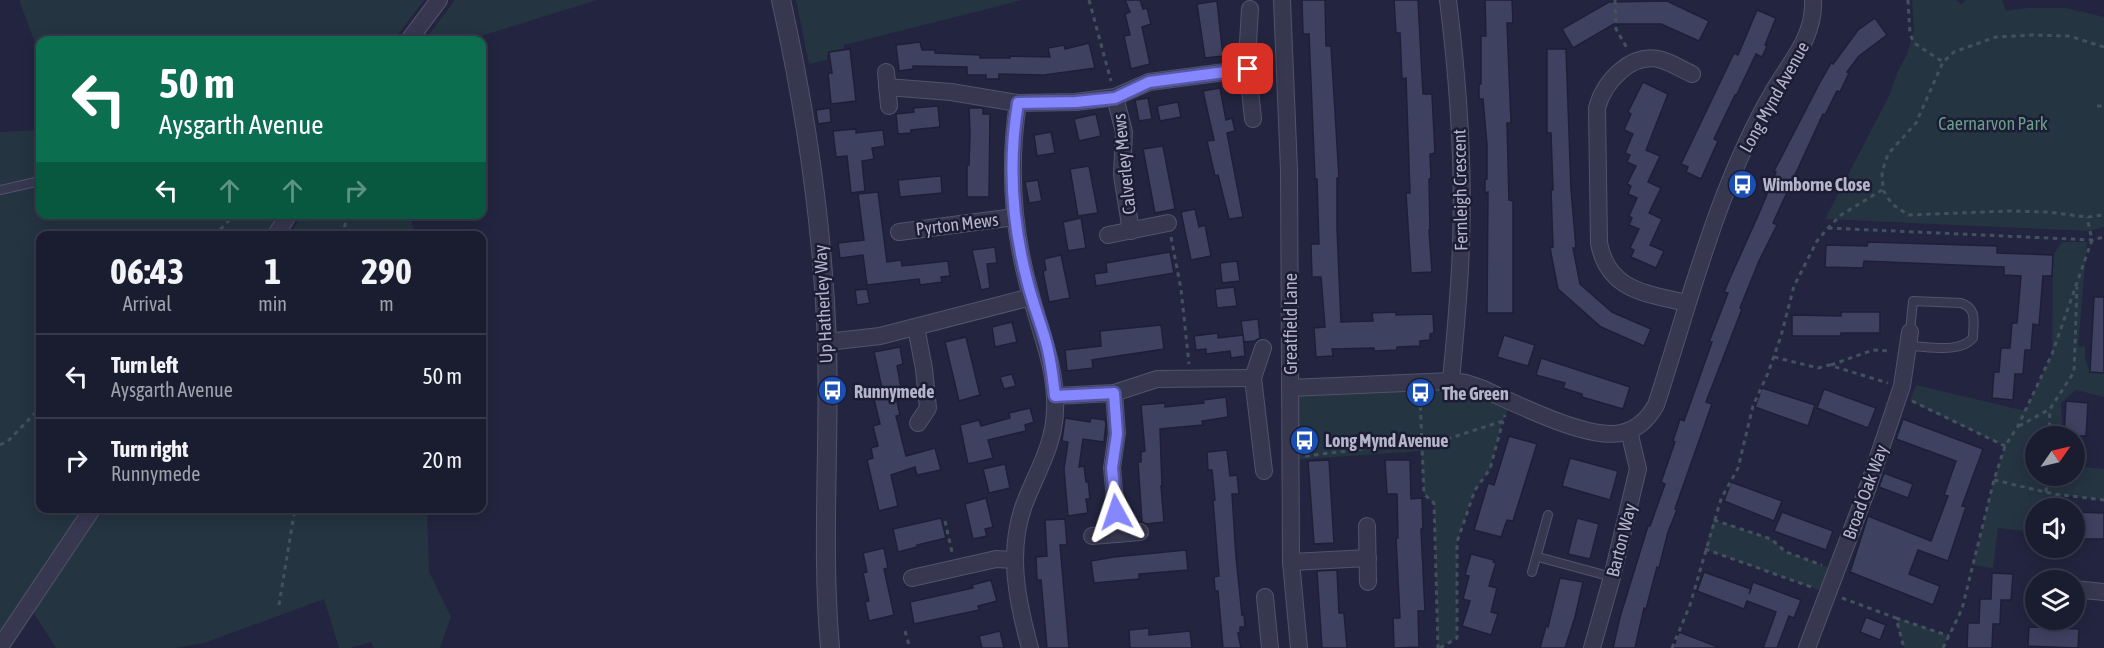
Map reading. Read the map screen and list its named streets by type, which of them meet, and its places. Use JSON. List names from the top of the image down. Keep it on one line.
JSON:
{"streets":{"street":["Long Mynd Avenue","Calverley Mews","Fernleigh Crescent","Pyrton Mews","Up Hatherley Way","Greatfield Lane","Broad Oak Way","Barton Way"]},"crossings":[["Long Mynd Avenue","Barton Way"]],"parks":["Caernarvon Park"],"places":{"bus stop":["Wimborne Close","Runnymede","The Green","Long Mynd Avenue"]},"north":"top right","page":{"turn":["50 m","Aysgarth Avenue"],"eta":["06:43","Arrival","1","min","290","m"],"list":[{"name":"Turn left","note":"Aysgarth Avenue","value":"50 m"},{"name":"Turn right","note":"Runnymede","value":"20 m"}]}}
